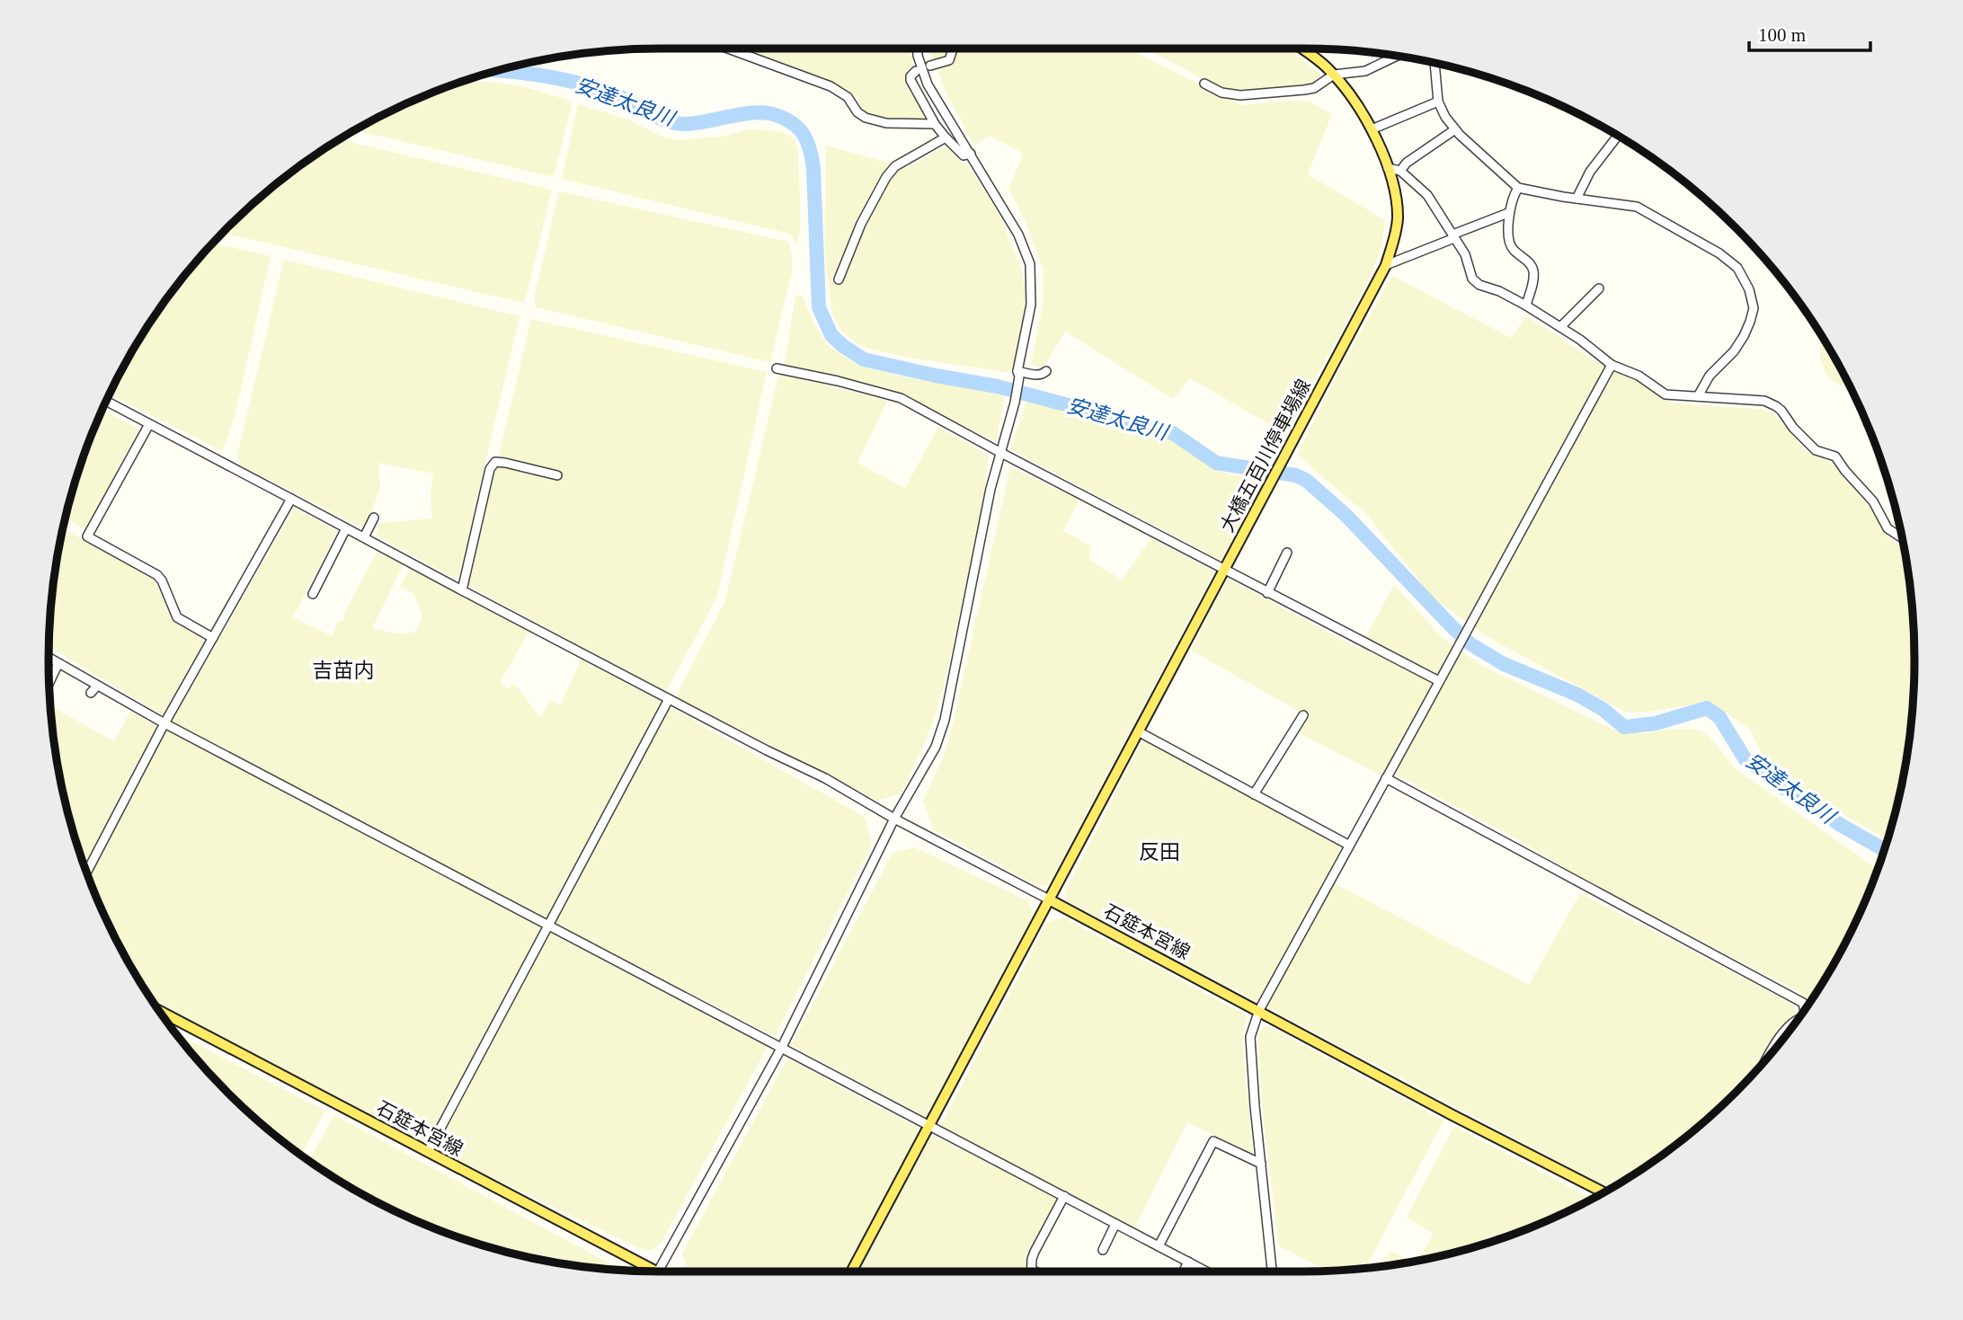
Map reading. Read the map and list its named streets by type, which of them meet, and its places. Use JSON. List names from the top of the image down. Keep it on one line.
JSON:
{"streets":{"main road":["大橋五百川停車場線","石筵本宮線"]},"crossings":[["大橋五百川停車場線","石筵本宮線"]],"districts":["吉苗内","反田"],"water":["安達太良川"],"scale_bar":"100 m"}
